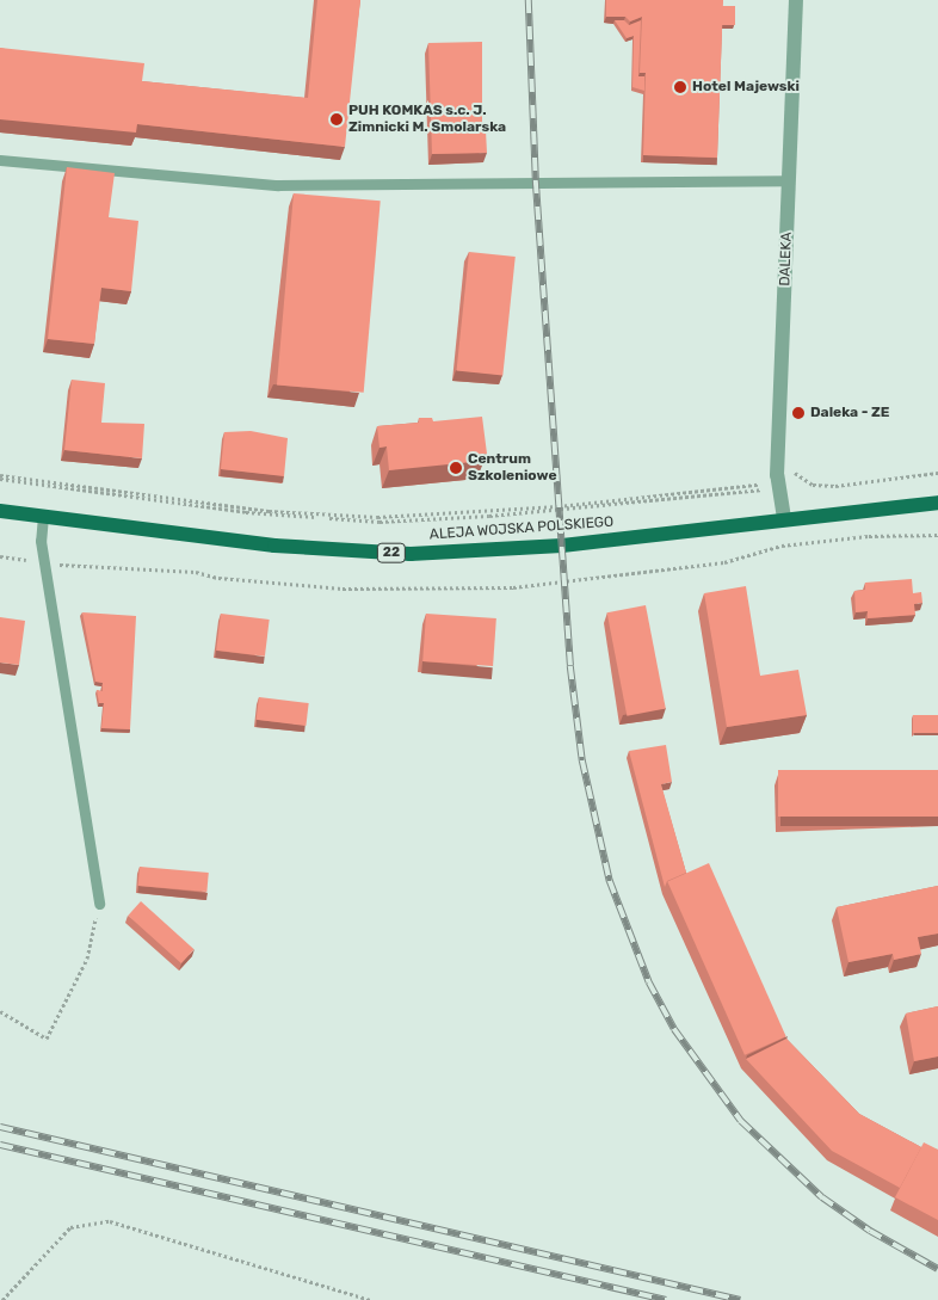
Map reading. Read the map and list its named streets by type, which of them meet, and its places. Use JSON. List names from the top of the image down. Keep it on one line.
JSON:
{"streets":{"main road":["ALEJA WOJSKA POLSKIEGO","22"],"street":["DALEKA"]},"crossings":[["DALEKA","ALEJA WOJSKA POLSKIEGO"]],"places":["Hotel Majewski","PUH KOMKAS s.c. J. Zimnicki M. Smolarska","Daleka - ZE","Centrum Szkoleniowe"]}
